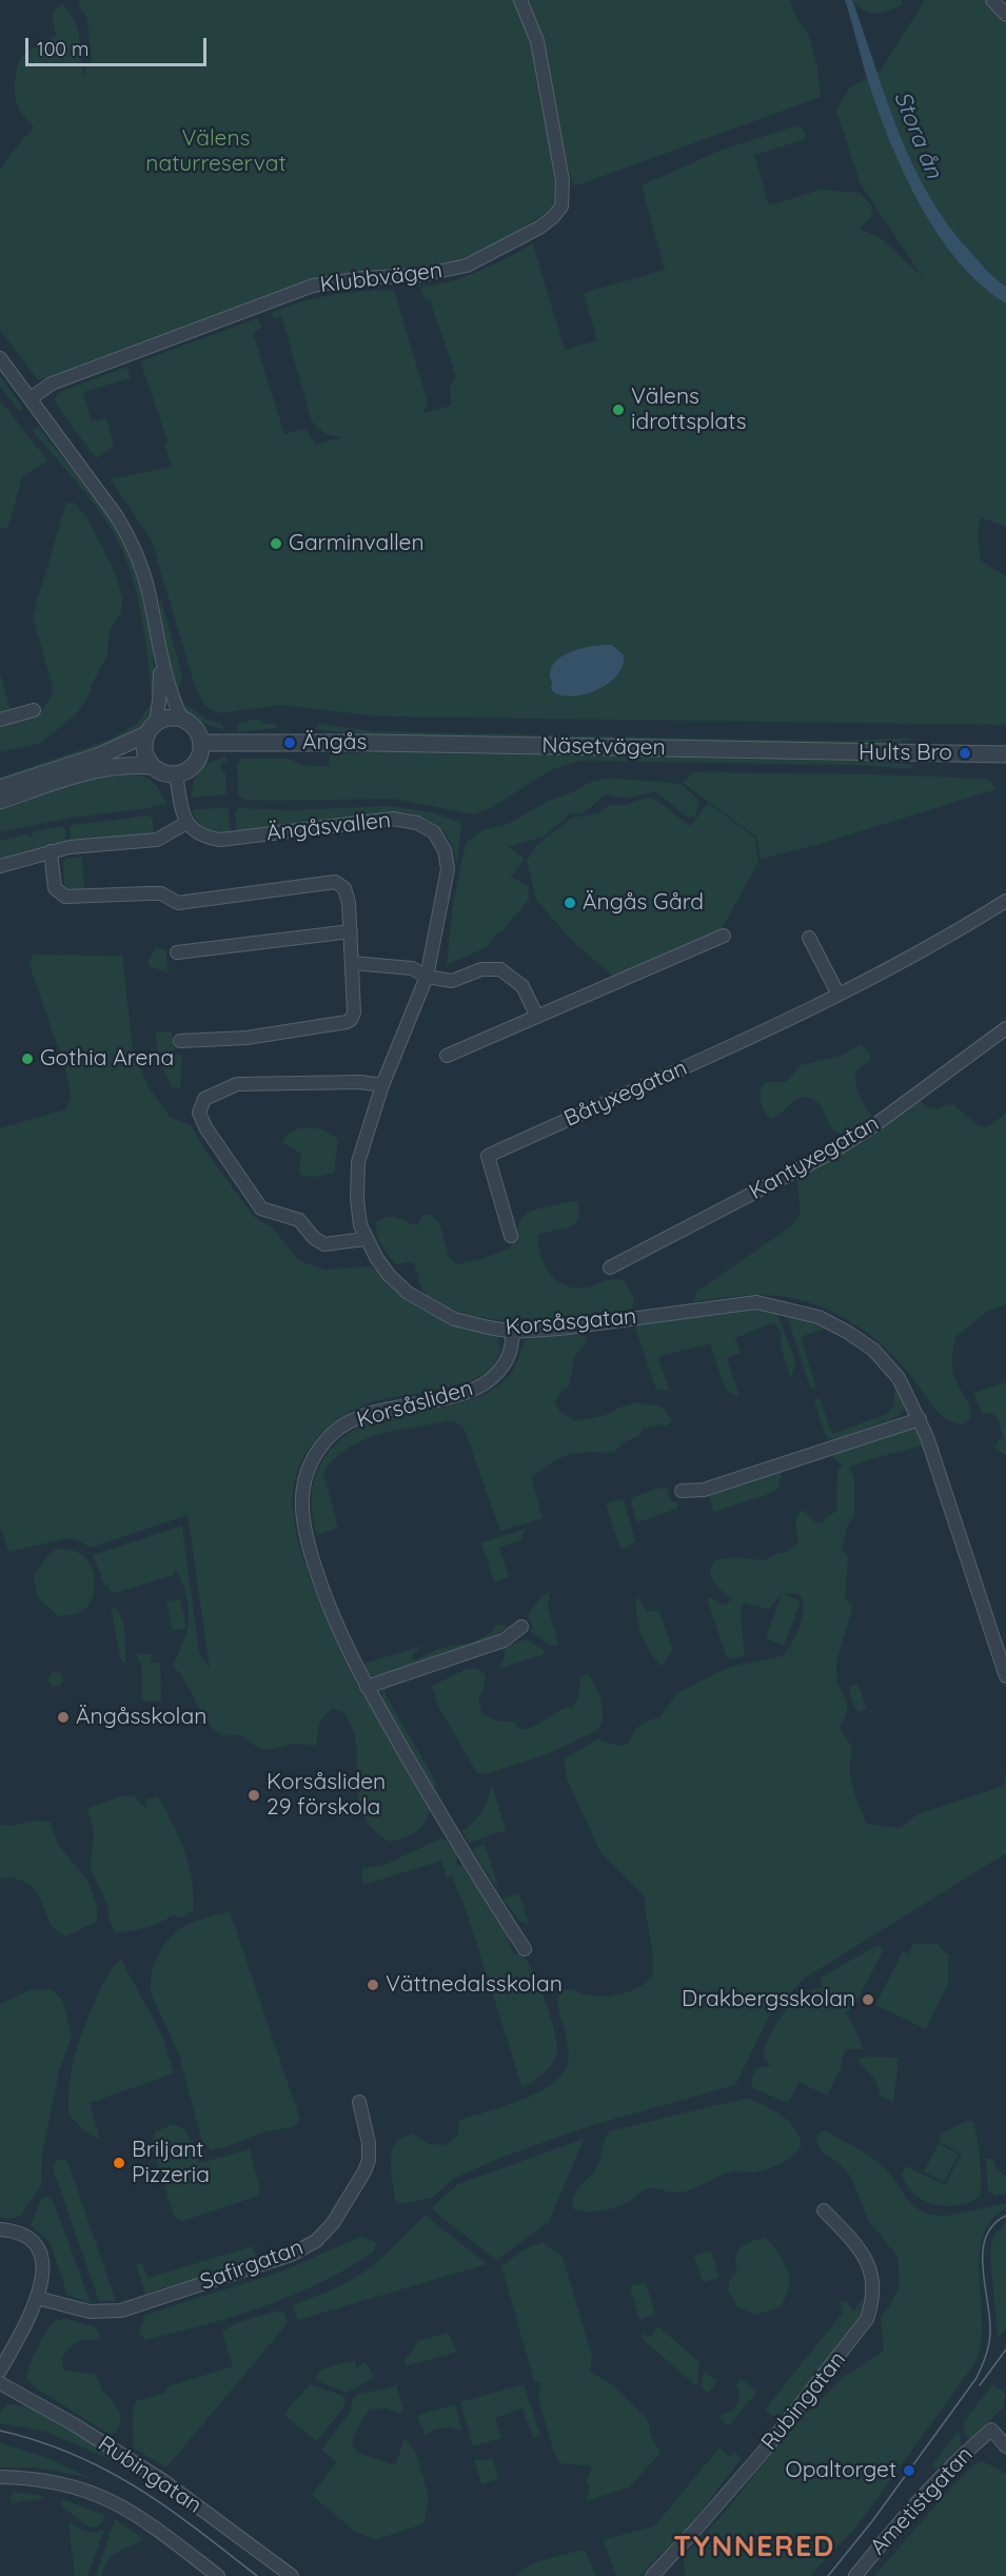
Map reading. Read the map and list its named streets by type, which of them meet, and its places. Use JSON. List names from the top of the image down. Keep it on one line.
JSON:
{"streets":{"street":["Klubbvägen","Näsetvägen","Ängåsvallen","Båtyxegatan","Kantyxegatan","Korsåsgatan","Korsåsliden","Safirgatan","Rubingatan","Ametistgatan"]},"crossings":[["Ängåsvallen","Korsåsgatan"],["Korsåsgatan","Korsåsliden"]],"districts":["TYNNERED"],"water":["Stora ån"],"parks":["Välens naturreservat"],"places":["Välens idrottsplats","Garminvallen","Ängås","Hults Bro","Ängås Gård","Gothia Arena","Ängåsskolan","Korsåsliden 29 förskola","Vättnedalsskolan","Drakbergsskolan","Briljant Pizzeria","Opaltorget"],"scale_bar":"100 m"}
